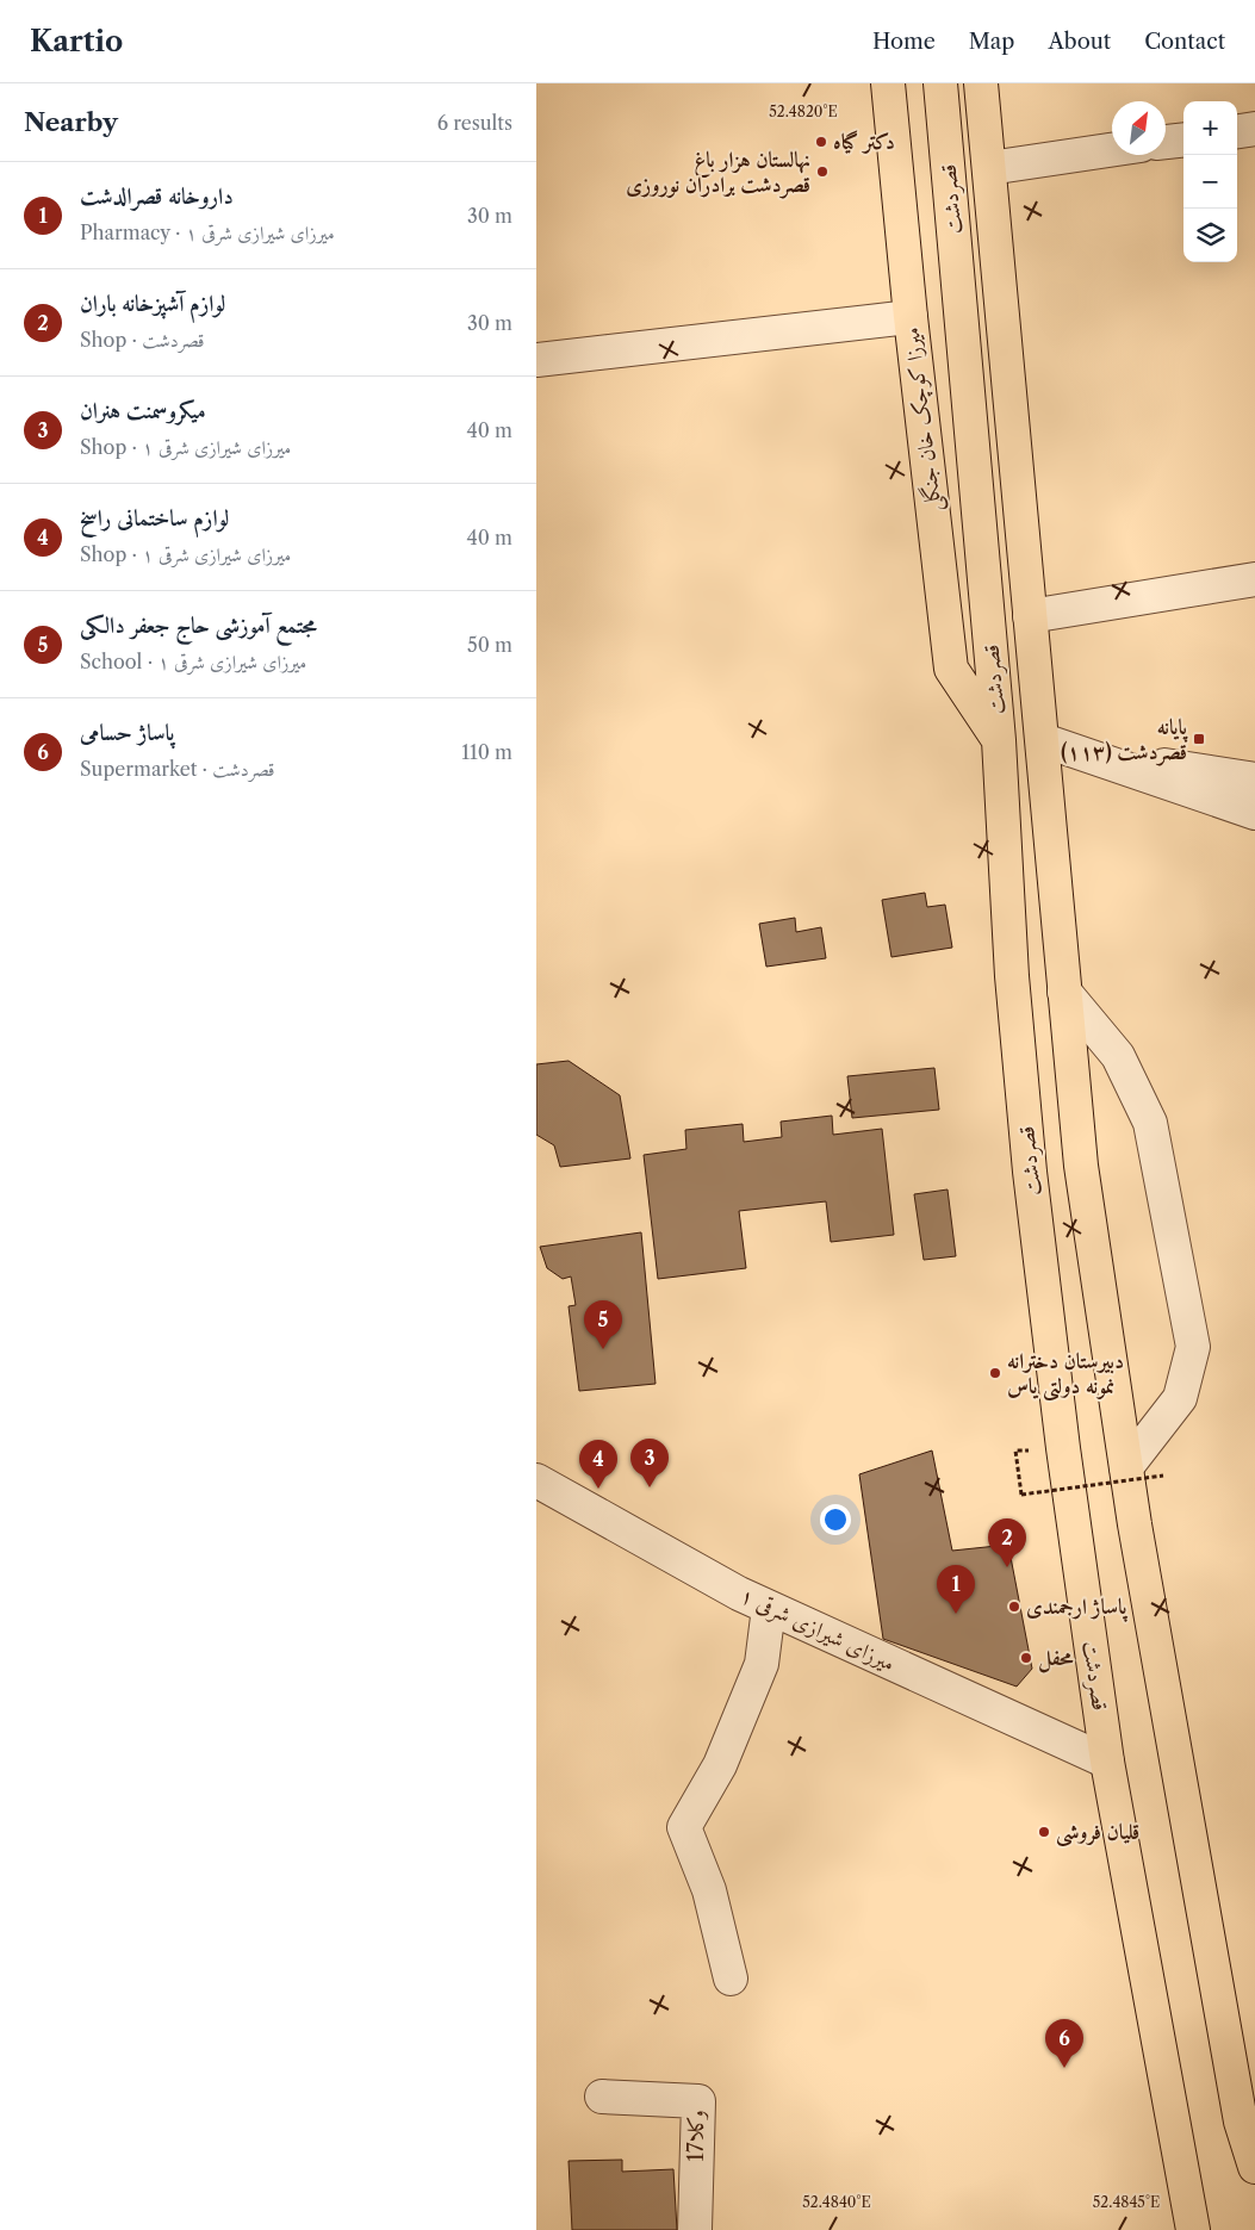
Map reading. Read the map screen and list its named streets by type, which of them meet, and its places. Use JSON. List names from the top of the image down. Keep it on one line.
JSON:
{"streets":{"main road":["قصردشت","میرزا کوچک خان جنگلی"],"street":["۱ میرزای شیرازی شرقی","17وکلا"]},"crossings":[["قصردشت","میرزا کوچک خان جنگلی"],["قصردشت","۱ میرزای شیرازی شرقی"]],"places":{"other":["دکتر گیاه","نهالستان هزار باغ قصردشت برادران نوروزی","دبیرستان دخترانه نمونه دولتی یاس","پاساژ ارجمندی","محفل","قلیان فروشی"],"transit":["پایانه قصردشت (۱۱۳)"]},"north":"top right","page":{"header":"Kartio","nav":["Home","Map","About","Contact"],"heading":["Nearby","6 results"],"map_buttons":["+","−"],"list":[{"mark":"1","name":"داروخانه قصرالدشت","note":"Pharmacy · ۱ میرزای شیرازی شرقی","value":"30 m"},{"mark":"2","name":"لوازم آشپزخانه باران","note":"Shop · قصردشت","value":"30 m"},{"mark":"3","name":"میکروسمنت هنران","note":"Shop · ۱ میرزای شیرازی شرقی","value":"40 m"},{"mark":"4","name":"لوازم ساختمانی راسخ","note":"Shop · ۱ میرزای شیرازی شرقی","value":"40 m"},{"mark":"5","name":"مجتمع آموزشی حاج جعفر دالکی","note":"School · ۱ میرزای شیرازی شرقی","value":"50 m"},{"mark":"6","name":"پاساژ حسامی","note":"Supermarket · قصردشت","value":"110 m"}],"pins":["5","3","4","2","1","6"]},"coordinates":["52.4820°E","52.4840°E","52.4845°E"]}
